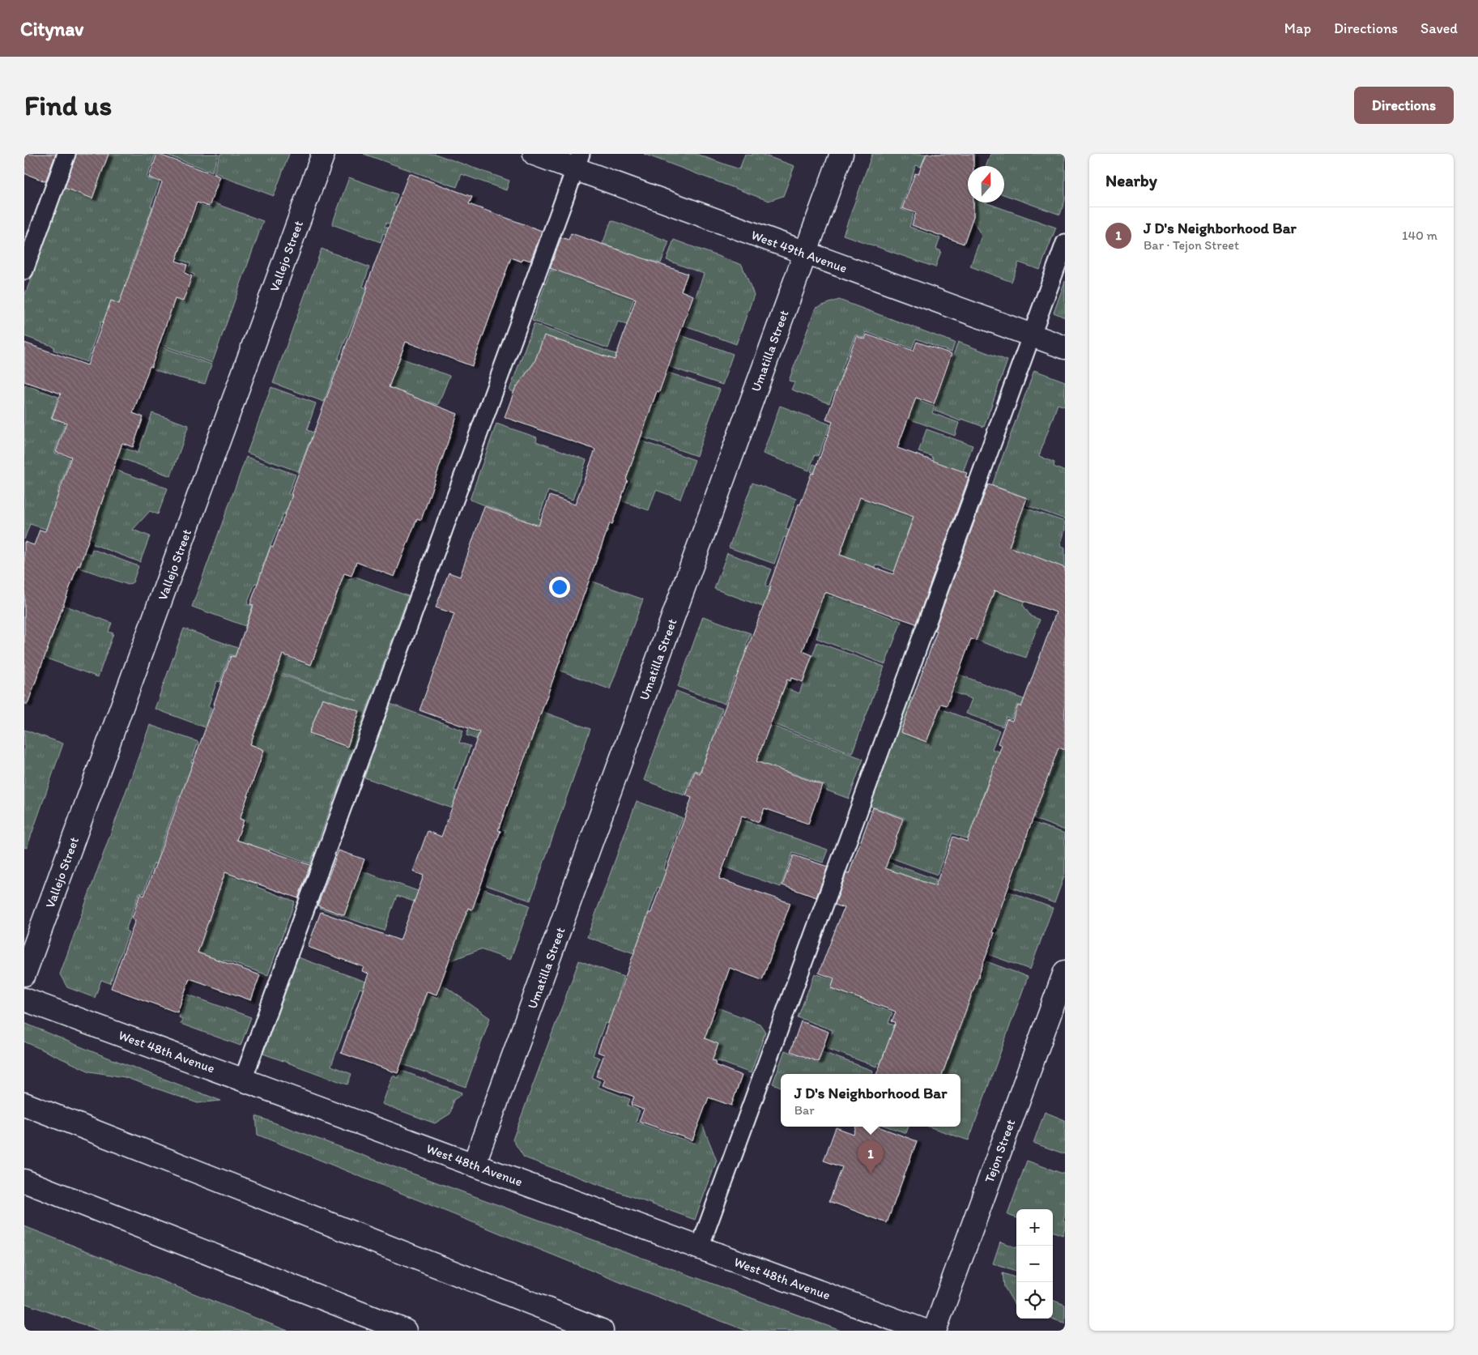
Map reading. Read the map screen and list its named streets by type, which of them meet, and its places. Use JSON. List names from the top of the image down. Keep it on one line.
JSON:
{"streets":{"main road":["West 49th Avenue","Vallejo Street","Umatilla Street","West 48th Avenue","Tejon Street"]},"crossings":[["West 49th Avenue","Umatilla Street"],["Umatilla Street","West 48th Avenue"]],"north":"top","page":{"header":"Citynav","nav":["Map","Directions","Saved"],"buttons":"Directions","title":"Find us","heading":"Nearby","list":[{"mark":"1","name":"J D's Neighborhood Bar","note":"Bar · Tejon Street","value":"140 m"}],"popup":["J D's Neighborhood Bar","Bar"],"pins":"1","map_buttons":["+","−"]}}
